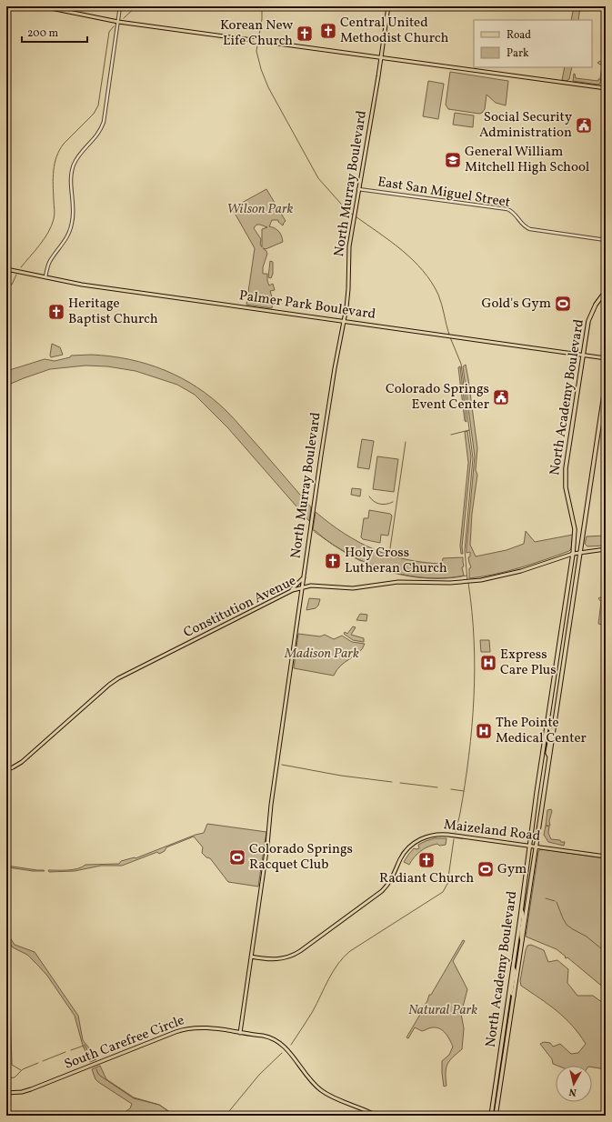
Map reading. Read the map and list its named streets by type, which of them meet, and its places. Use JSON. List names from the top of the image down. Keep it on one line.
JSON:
{"streets":{"highway":["North Academy Boulevard"],"main road":["North Murray Boulevard","Palmer Park Boulevard","Constitution Avenue","Maizeland Road","South Carefree Circle"],"street":["East San Miguel Street"]},"crossings":[["North Murray Boulevard","East San Miguel Street"],["North Murray Boulevard","Palmer Park Boulevard"],["North Murray Boulevard","Constitution Avenue"],["North Murray Boulevard","Maizeland Road"],["North Murray Boulevard","South Carefree Circle"],["Palmer Park Boulevard","North Academy Boulevard"],["North Academy Boulevard","Constitution Avenue"],["North Academy Boulevard","Maizeland Road"]],"parks":["Wilson Park","Madison Park","Natural Park"],"places":{"church":["Central United Methodist Church","Korean New Life Church","Heritage Baptist Church","Holy Cross Lutheran Church","Radiant Church"],"public building":["Social Security Administration","Colorado Springs Event Center"],"school or university":["General William Mitchell High School"],"sports":["Gold's Gym","Colorado Springs Racquet Club","Gym"],"hospital":["Express Care Plus","The Pointe Medical Center"]},"legend":["Road","Park"],"scale_bar":"200 m","north":"bottom"}
